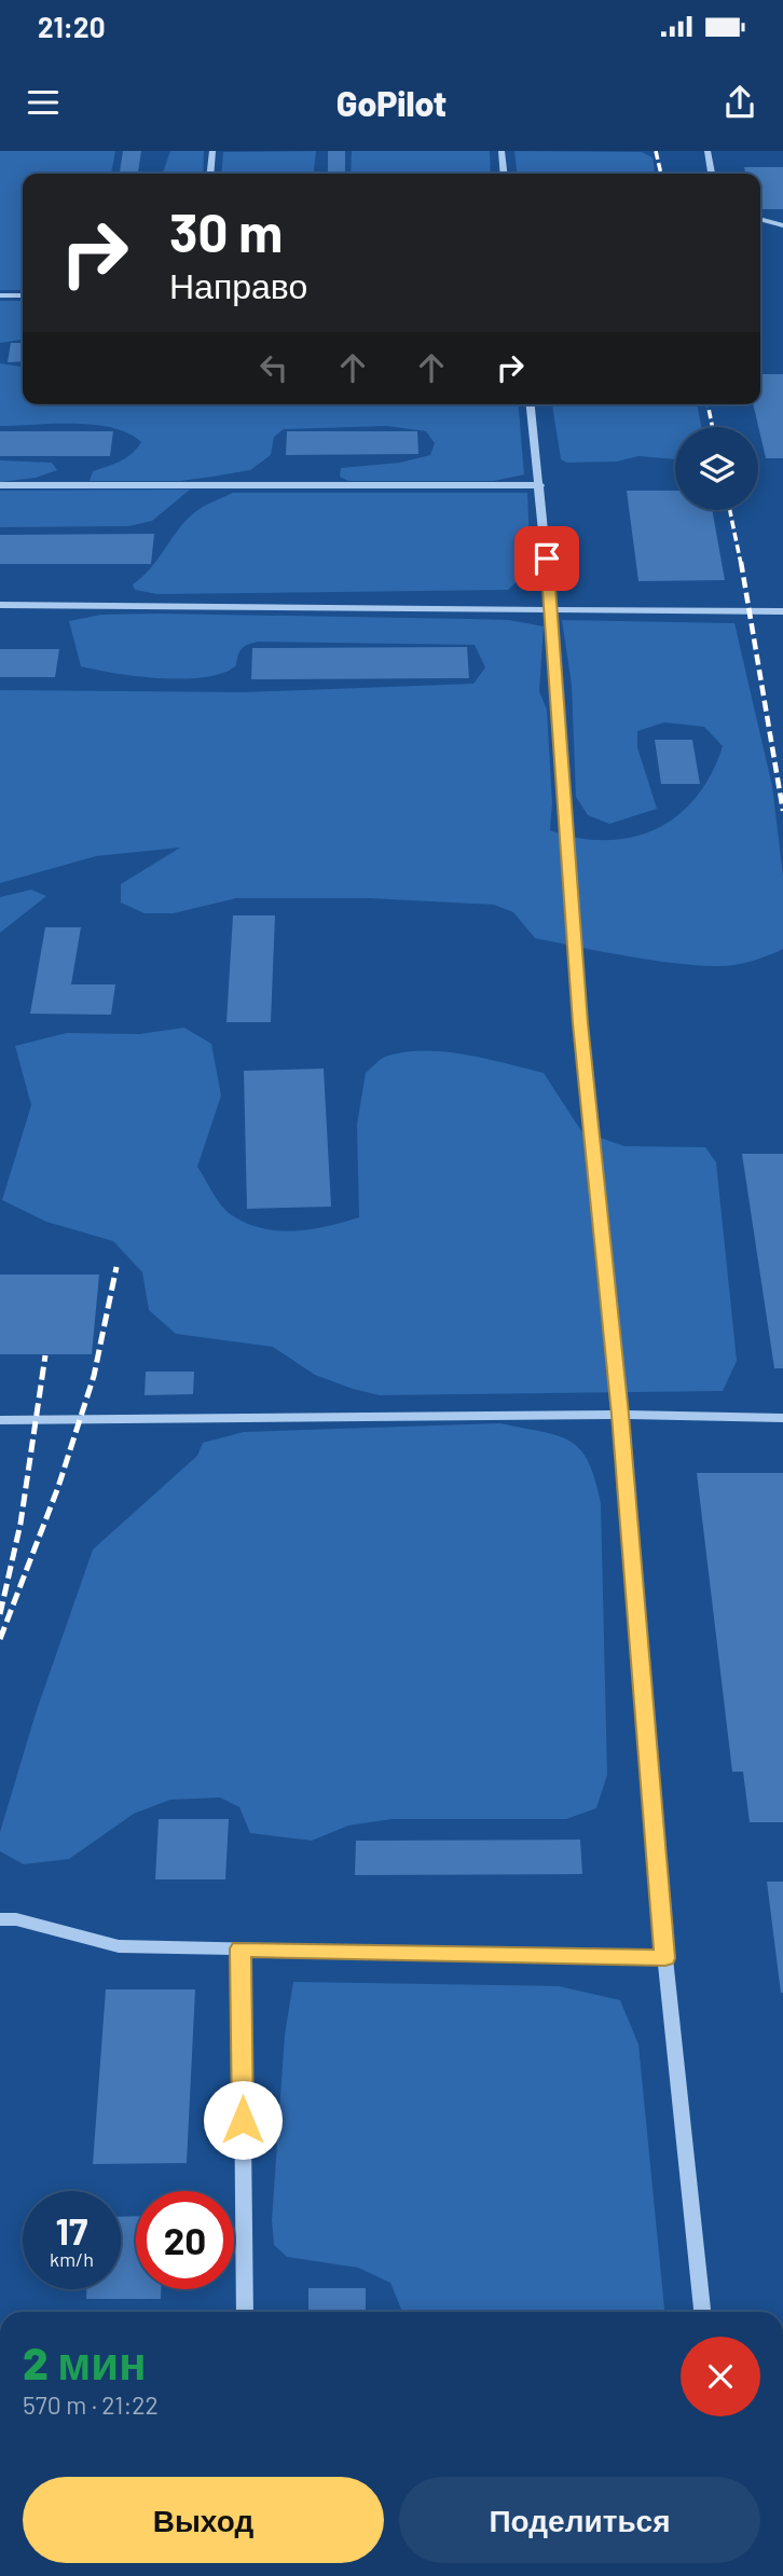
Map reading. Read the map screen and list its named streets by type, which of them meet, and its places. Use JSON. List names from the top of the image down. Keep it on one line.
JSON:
{"page":{"status":"21:20","header":"GoPilot","turn":["30 m","Направо"],"speed":"17 km/h","limit":"20","heading":["2 мин","570 m · 21:22"],"buttons":["Выход","Поделиться"]}}
